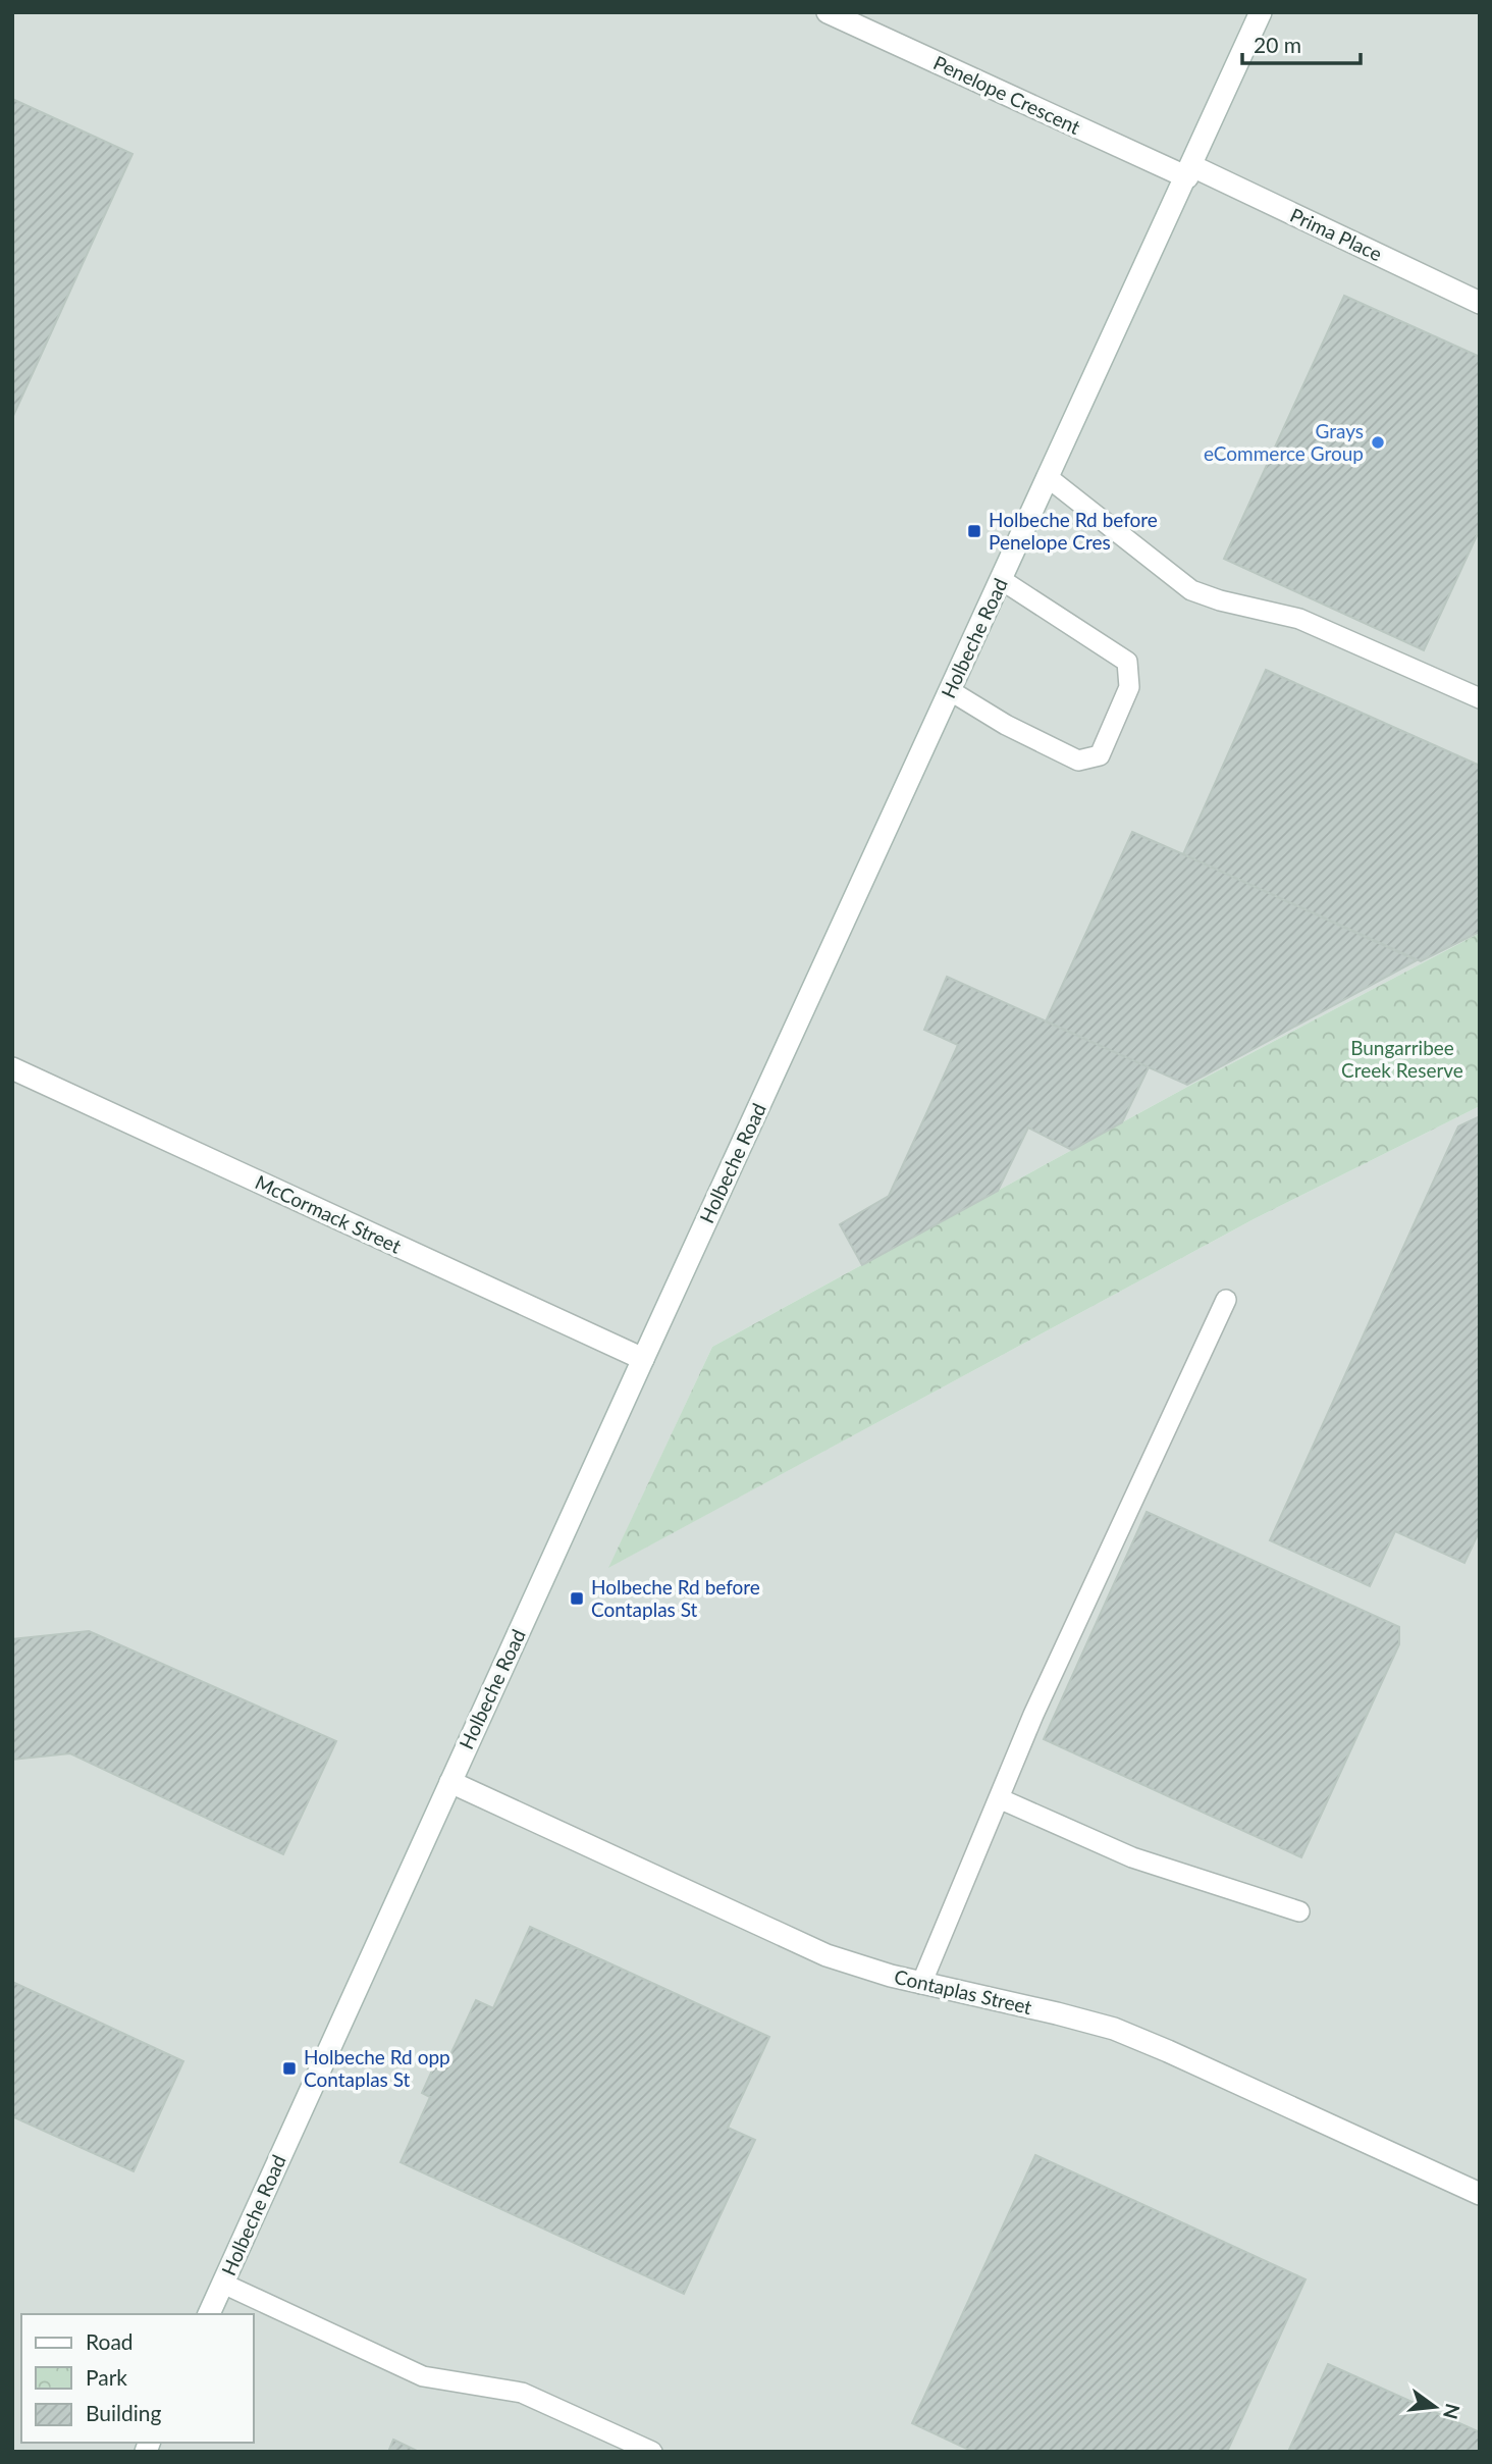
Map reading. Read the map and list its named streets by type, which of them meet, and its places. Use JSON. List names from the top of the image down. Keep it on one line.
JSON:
{"streets":{"street":["Penelope Crescent","Prima Place","Holbeche Road","McCormack Street","Contaplas Street"]},"crossings":[["Penelope Crescent","Prima Place"],["Penelope Crescent","Holbeche Road"],["Prima Place","Holbeche Road"],["Holbeche Road","McCormack Street"],["Holbeche Road","Contaplas Street"]],"parks":["Bungarribee Creek Reserve"],"places":{"other":["Grays eCommerce Group"],"transit":["Holbeche Rd before Penelope Cres","Holbeche Rd before Contaplas St","Holbeche Rd opp Contaplas St"]},"legend":["Road","Park","Building"],"scale_bar":"20 m","north":"right"}
